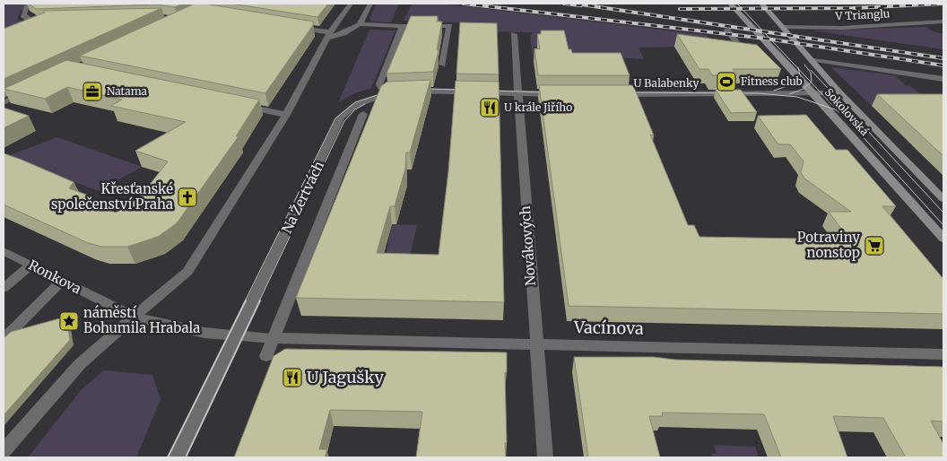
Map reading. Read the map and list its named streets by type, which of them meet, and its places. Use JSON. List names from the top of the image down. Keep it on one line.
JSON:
{"streets":{"main road":["Sokolovská"],"street":["V Trianglu","U Balabenky","Na Žertvách","Novákových","Ronkova","Vacínova"]},"crossings":[["V Trianglu","Sokolovská"],["U Balabenky","Sokolovská"],["Na Žertvách","Ronkova"],["Na Žertvách","Vacínova"],["Novákových","Vacínova"],["Ronkova","Vacínova"]],"places":{"sports":["Fitness club"],"office":["Natama"],"restaurant":["U krále Jiřího","U Jagušky"],"church":["Křesťanské společenství Praha"],"supermarket":["Potraviny nonstop"],"place":["náměstí Bohumila Hrabala"]}}
